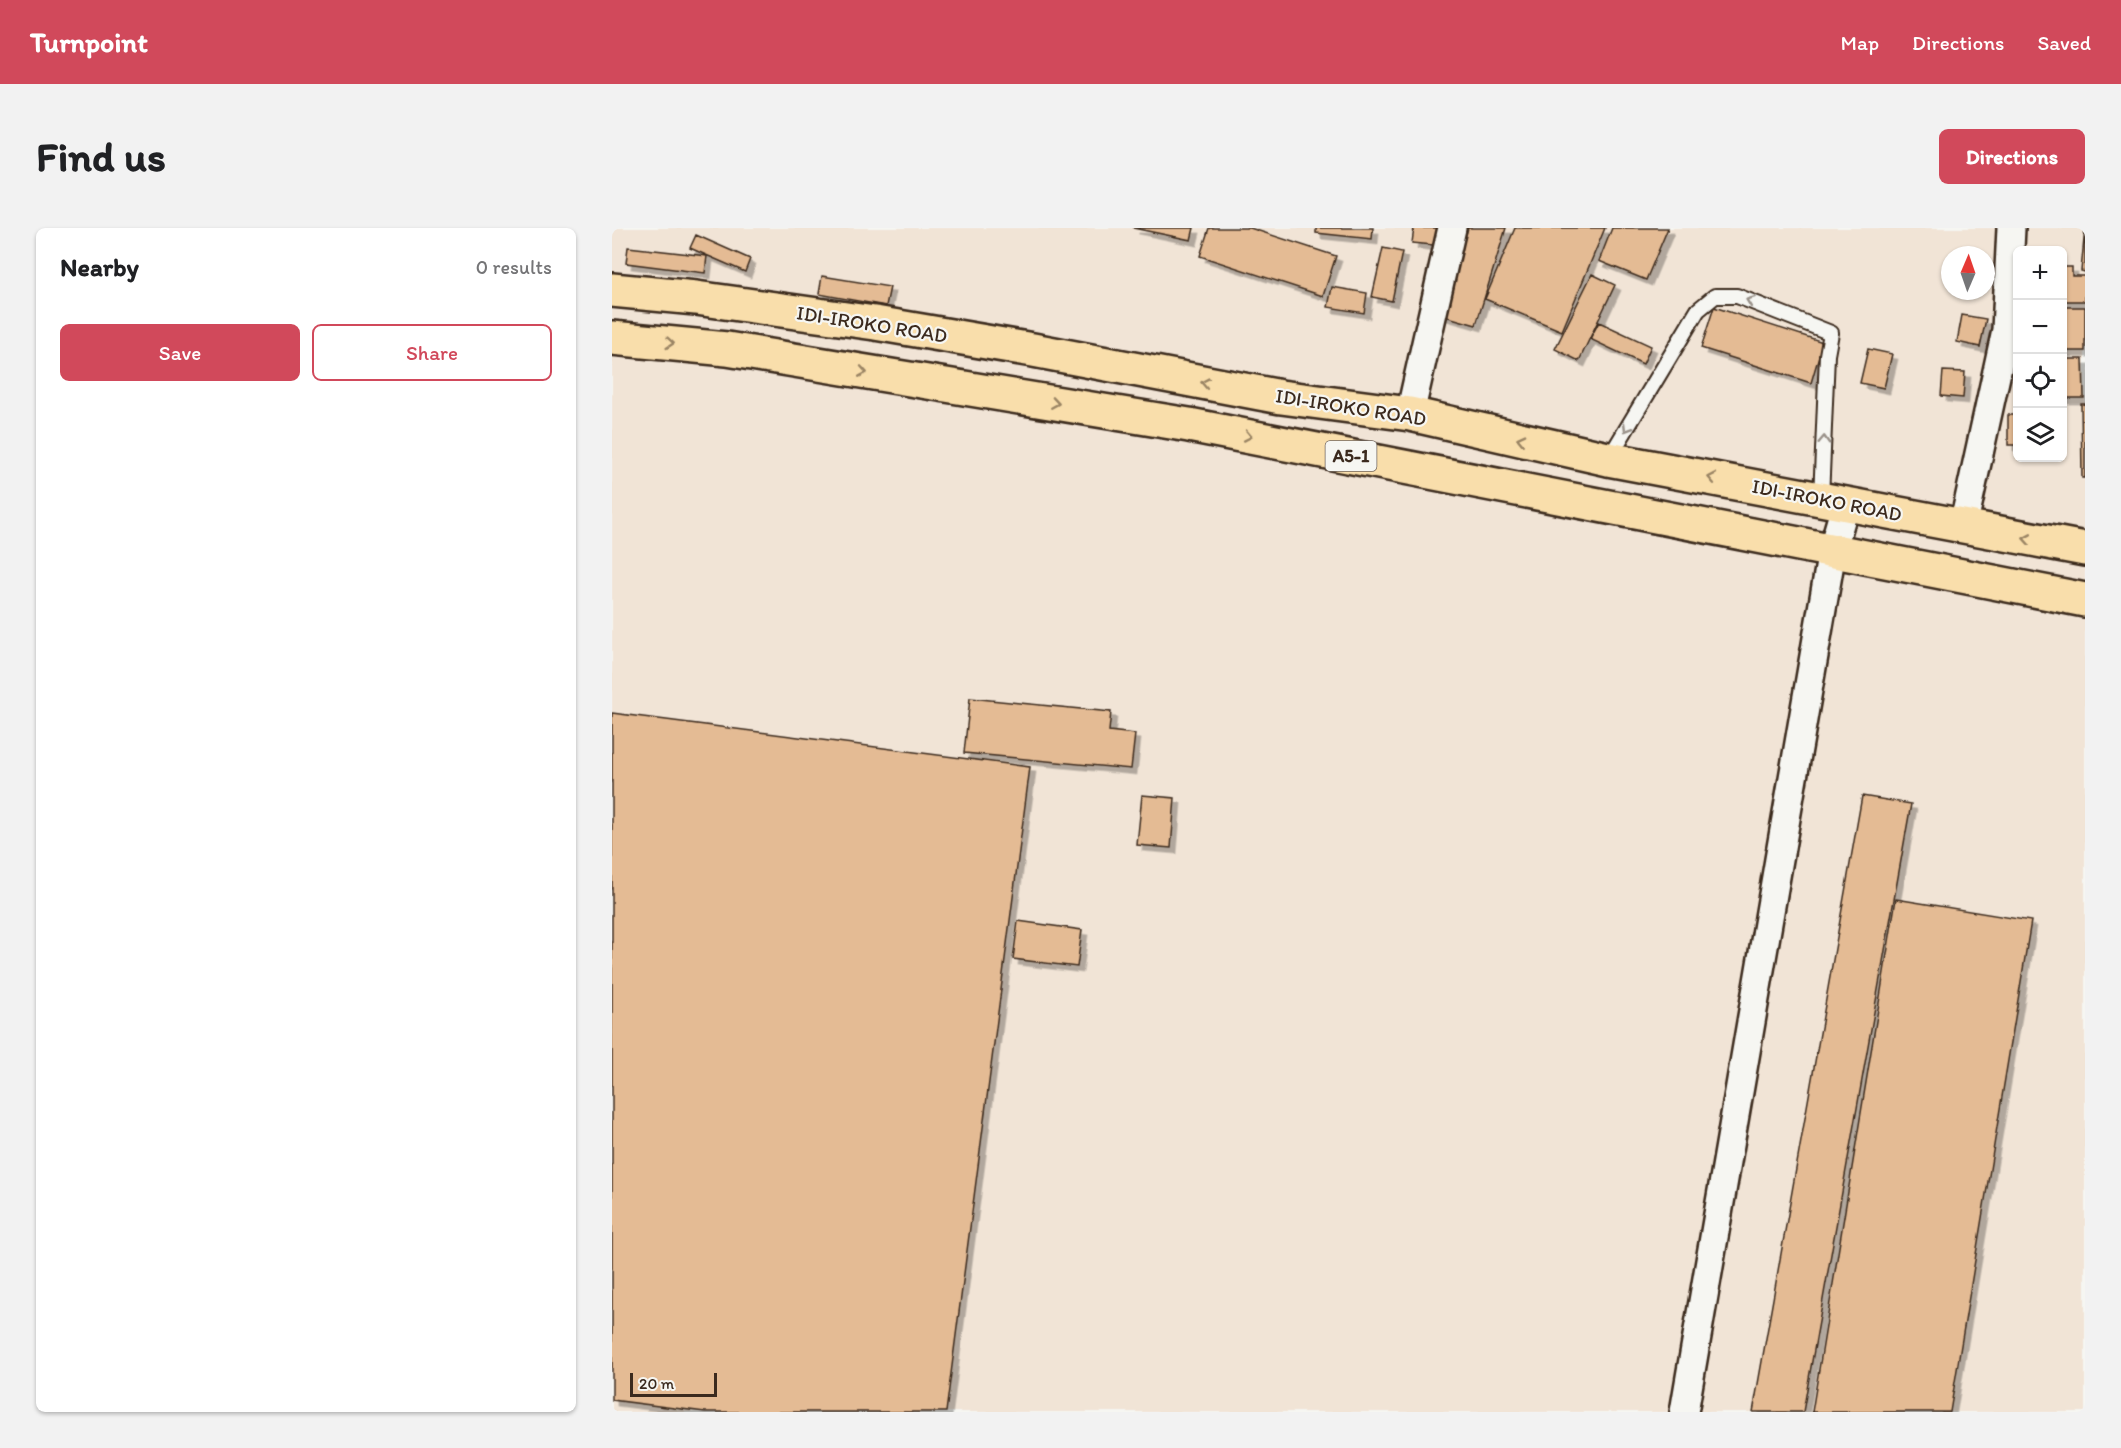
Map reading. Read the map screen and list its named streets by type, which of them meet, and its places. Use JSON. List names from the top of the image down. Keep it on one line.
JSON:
{"streets":{"highway":["IDI-IROKO ROAD","A5-1"]},"scale_bar":"20 m","north":"top","page":{"header":"Turnpoint","nav":["Map","Directions","Saved"],"buttons":["Directions",["Save","Share"]],"title":"Find us","heading":["Nearby","0 results"],"map_buttons":["+","−"],"scale":"20 m"}}
